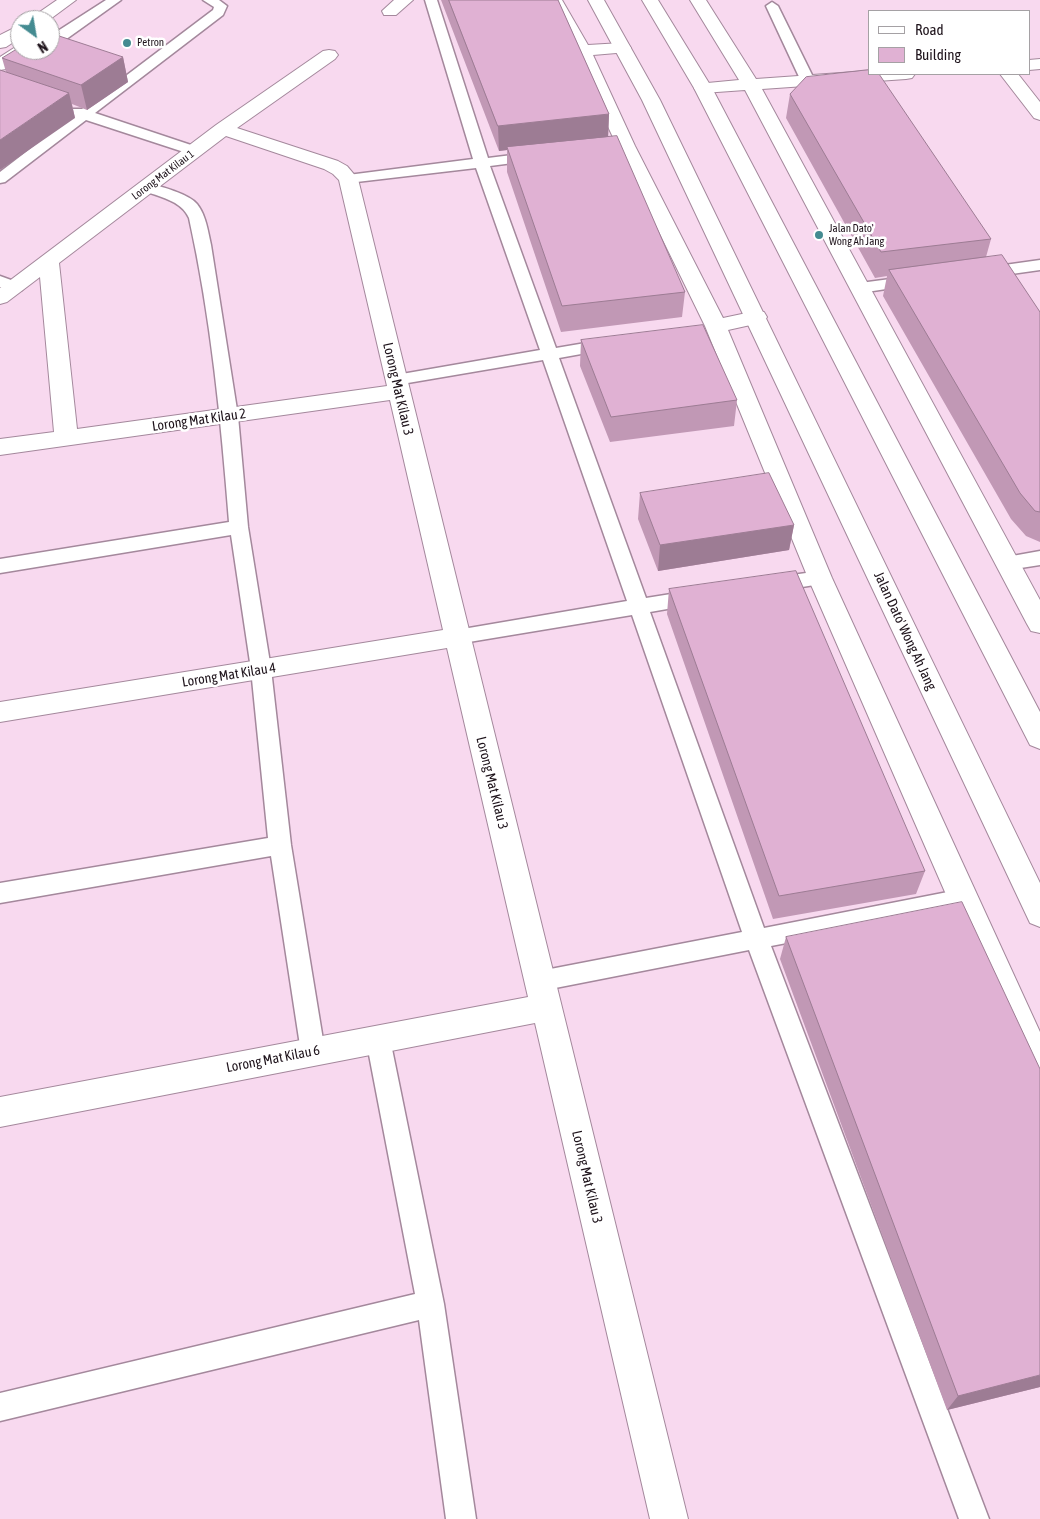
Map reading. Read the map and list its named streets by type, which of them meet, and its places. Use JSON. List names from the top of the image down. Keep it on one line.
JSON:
{"streets":{"main road":["Lorong Mat Kilau 1","Lorong Mat Kilau 3","Lorong Mat Kilau 2","Jalan Dato' Wong Ah Jang","Lorong Mat Kilau 4","Lorong Mat Kilau 6"]},"crossings":[["Lorong Mat Kilau 3","Lorong Mat Kilau 2"],["Lorong Mat Kilau 3","Lorong Mat Kilau 4"],["Lorong Mat Kilau 3","Lorong Mat Kilau 6"]],"places":["Petron","Jalan Dato' Wong Ah Jang"],"legend":["Road","Building"],"north":"bottom right"}
